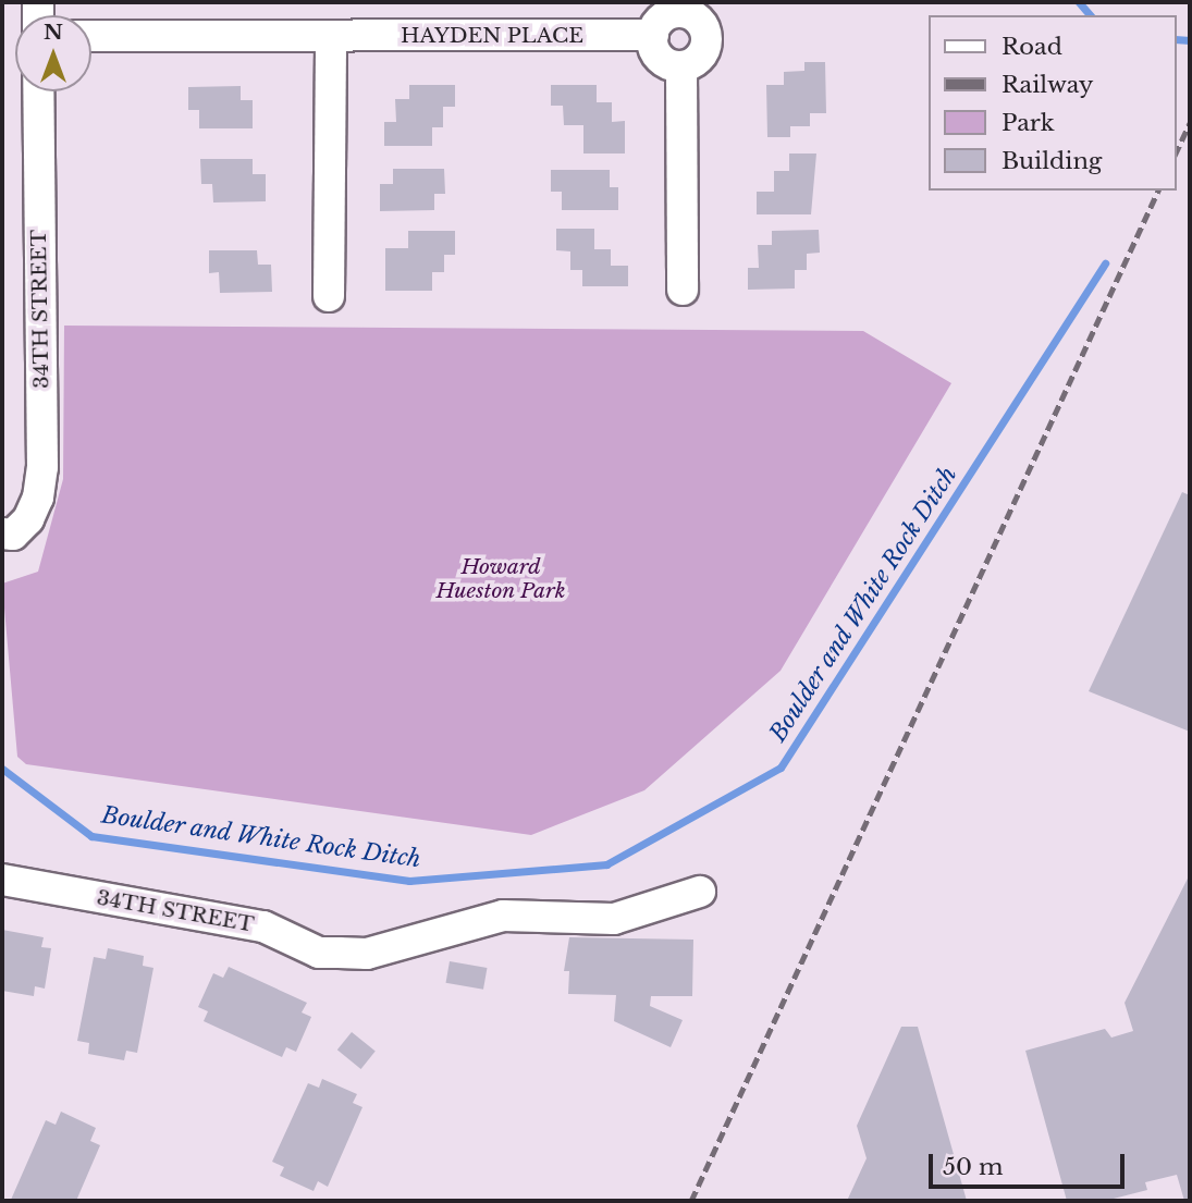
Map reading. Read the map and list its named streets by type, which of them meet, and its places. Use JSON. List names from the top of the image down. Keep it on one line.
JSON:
{"streets":{"street":["HAYDEN PLACE","34TH STREET"]},"water":["Boulder and White Rock Ditch"],"parks":["Howard Hueston Park"],"legend":["Road","Railway","Park","Building"],"scale_bar":"50 m","north":"top"}
